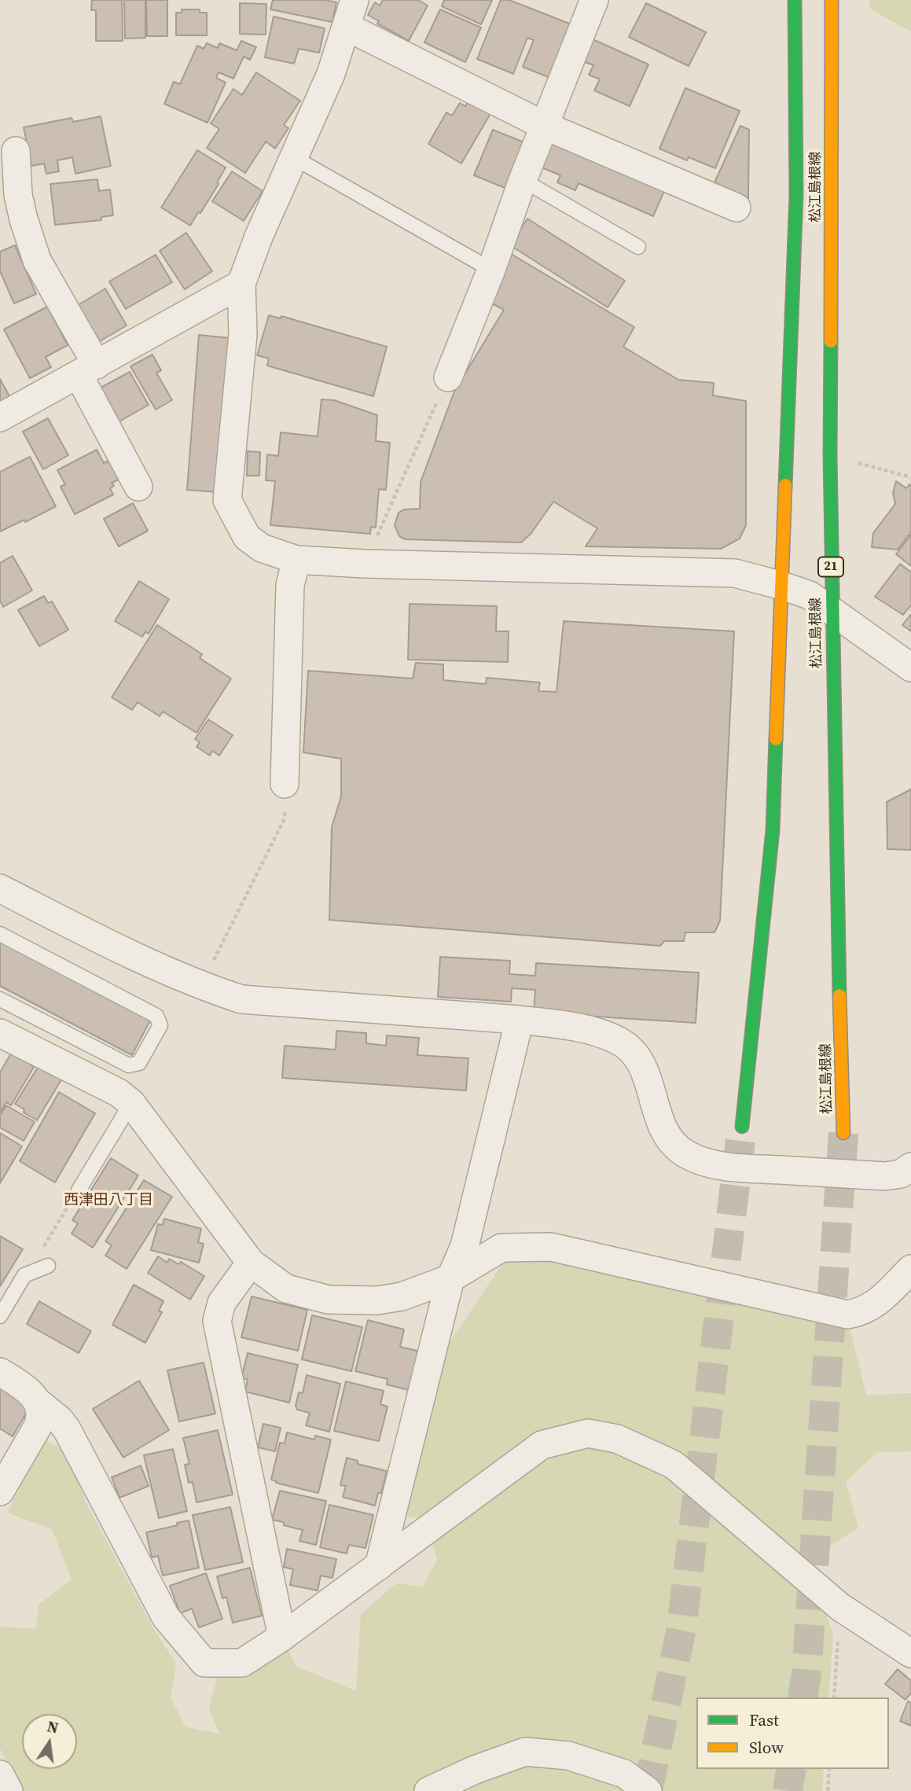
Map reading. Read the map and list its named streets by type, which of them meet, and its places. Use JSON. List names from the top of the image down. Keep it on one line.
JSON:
{"streets":{"main road":["松江島根線","21"]},"districts":["西津田八丁目"],"legend":["Fast","Slow"],"north":"top"}
